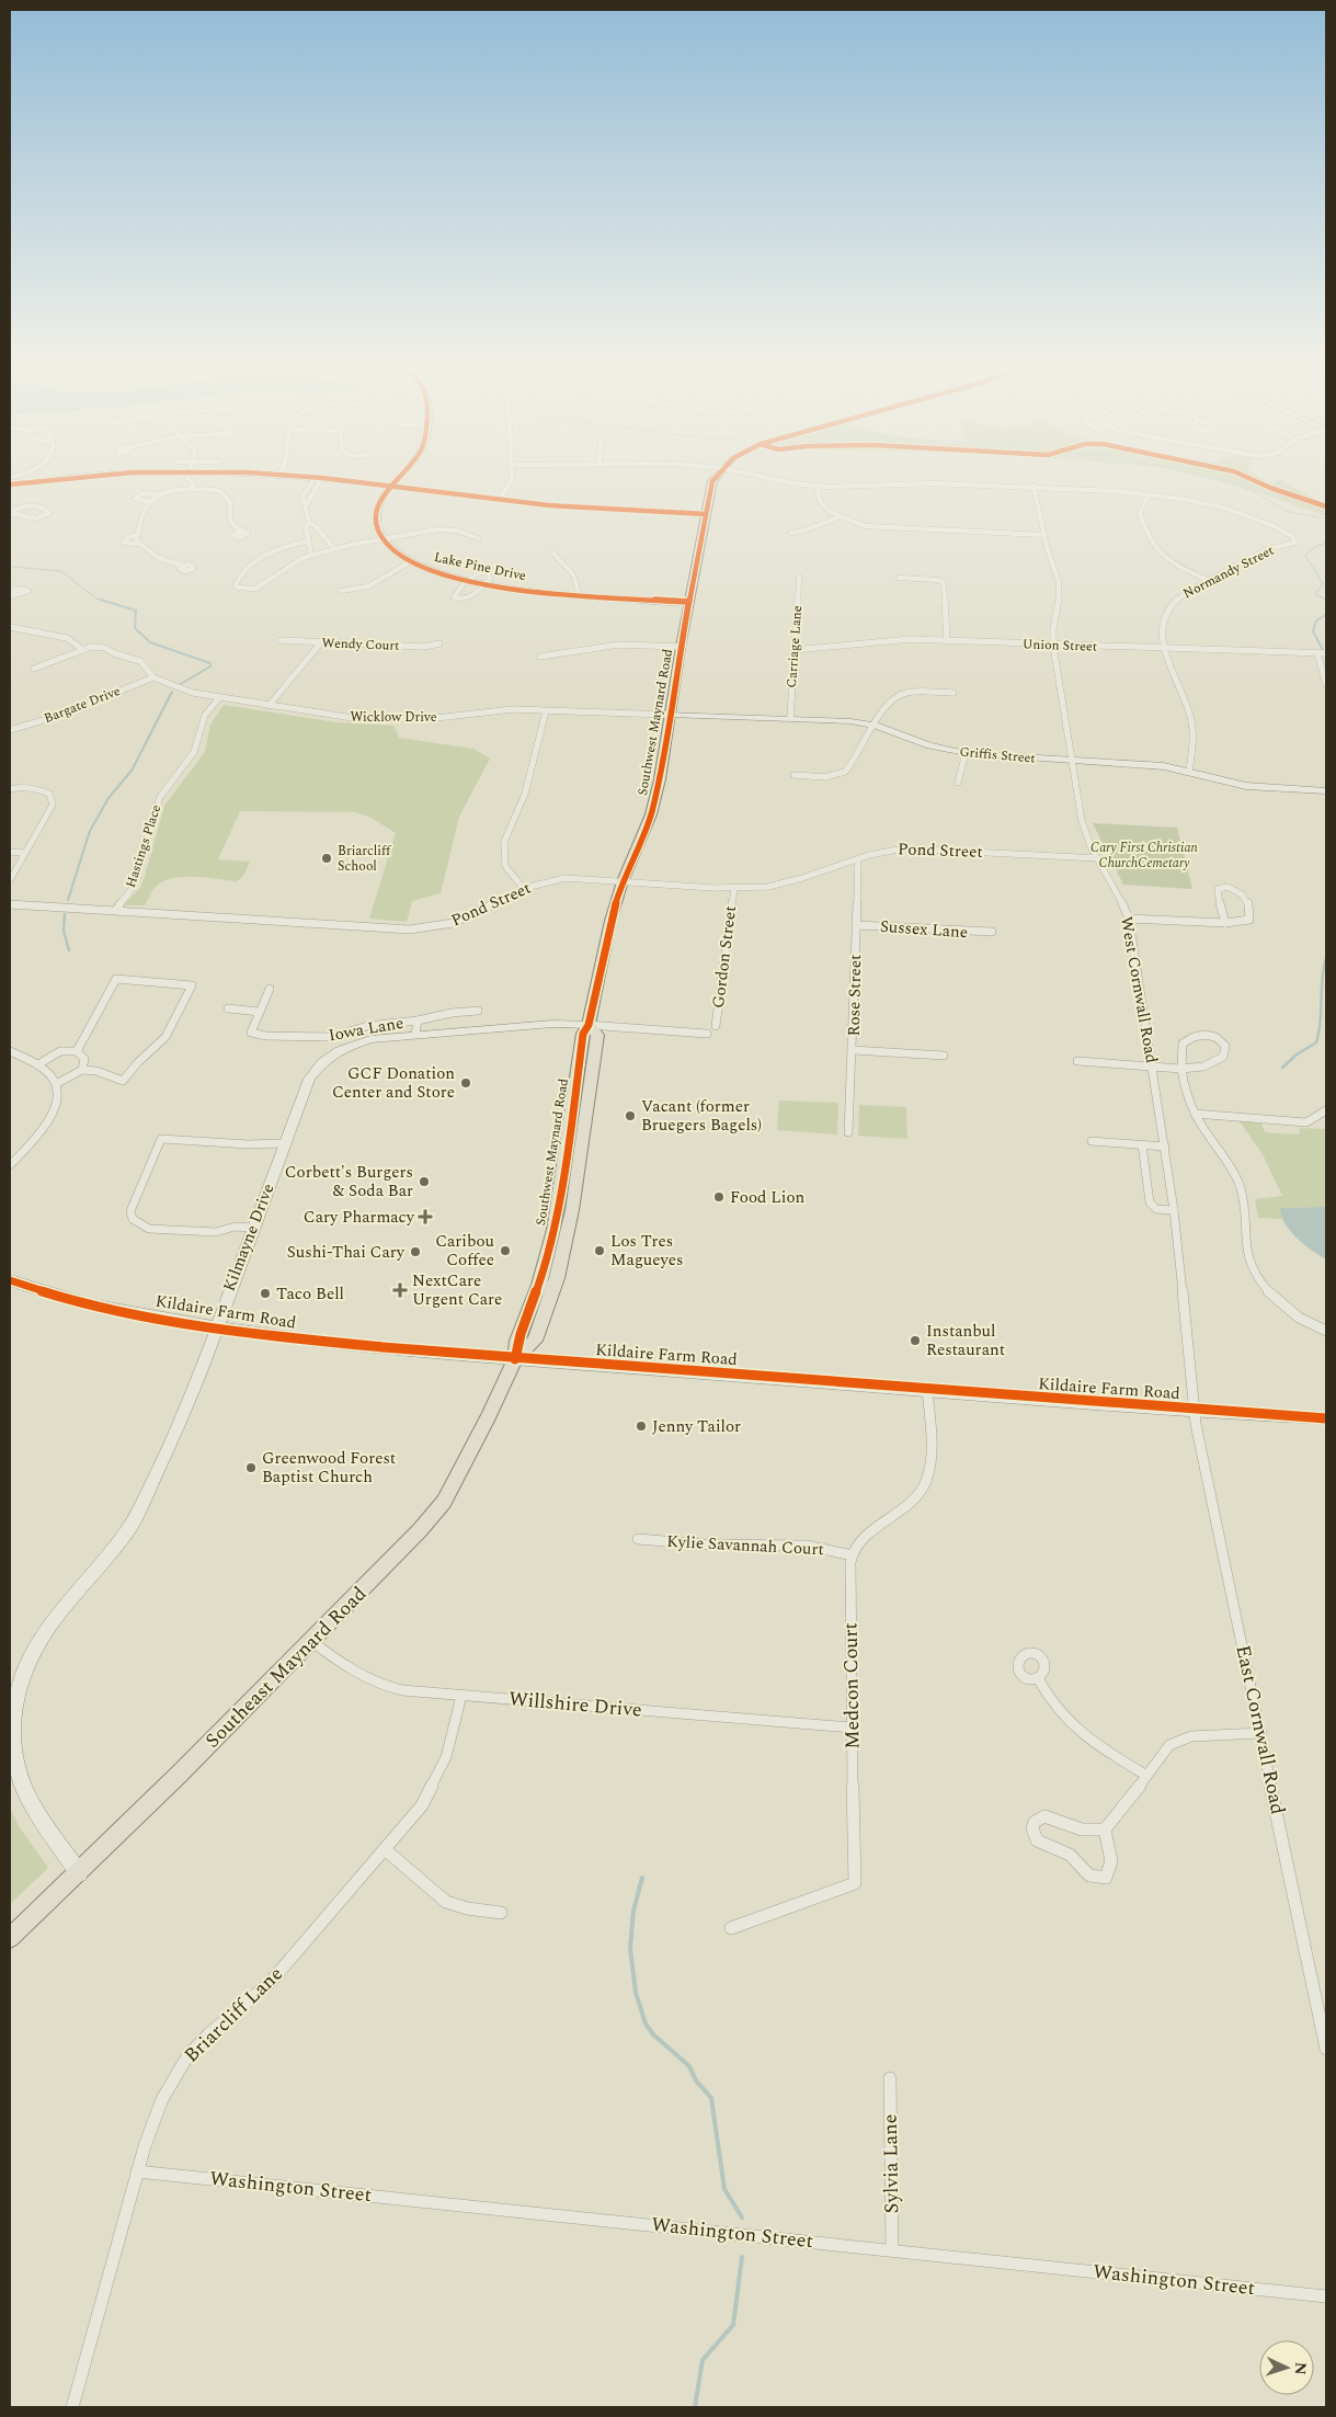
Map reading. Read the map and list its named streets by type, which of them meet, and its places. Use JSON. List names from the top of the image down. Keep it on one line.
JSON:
{"streets":{"main road":["Southwest Maynard Road","Southeast Maynard Road"],"street":["Lake Pine Drive","Normandy Street","Wendy Court","Union Street","Carriage Lane","Bargate Drive","Wicklow Drive","Griffis Street","Hastings Place","Pond Street","Sussex Lane","Gordon Street","West Cornwall Road","Rose Street","Iowa Lane","Kilmayne Drive","Kildaire Farm Road","Kylie Savannah Court","Medcon Court","Willshire Drive","East Cornwall Road","Briarcliff Lane","Sylvia Lane","Washington Street"]},"crossings":[["Lake Pine Drive","Southwest Maynard Road"],["Normandy Street","Union Street"],["Normandy Street","Griffis Street"],["Union Street","Carriage Lane"],["Union Street","West Cornwall Road"],["Carriage Lane","Griffis Street"],["Bargate Drive","Wicklow Drive"],["Wicklow Drive","Southwest Maynard Road"],["Wicklow Drive","Griffis Street"],["Wicklow Drive","Hastings Place"],["Southwest Maynard Road","Griffis Street"],["Southwest Maynard Road","Pond Street"],["Southwest Maynard Road","Kilmayne Drive"],["Southwest Maynard Road","Kildaire Farm Road"],["Southwest Maynard Road","Southeast Maynard Road"],["Griffis Street","West Cornwall Road"],["Hastings Place","Pond Street"],["Pond Street","Gordon Street"],["Pond Street","West Cornwall Road"],["Pond Street","Rose Street"],["Sussex Lane","Rose Street"],["West Cornwall Road","Kildaire Farm Road"],["West Cornwall Road","East Cornwall Road"],["Iowa Lane","Kilmayne Drive"],["Kilmayne Drive","Kildaire Farm Road"],["Kilmayne Drive","Southeast Maynard Road"],["Kildaire Farm Road","Southeast Maynard Road"],["Kildaire Farm Road","East Cornwall Road"],["Kylie Savannah Court","Medcon Court"],["Southeast Maynard Road","Willshire Drive"],["Medcon Court","Willshire Drive"],["Willshire Drive","Briarcliff Lane"],["Briarcliff Lane","Washington Street"],["Sylvia Lane","Washington Street"]],"parks":["Cary First Christian ChurchCemetary"],"places":{"other":["Briarcliff School","GCF Donation Center and Store","Vacant (former Bruegers Bagels)","Corbett's Burgers & Soda Bar","Food Lion","Caribou Coffee","Los Tres Magueyes","Sushi-Thai Cary","Taco Bell","Instanbul Restaurant","Jenny Tailor","Greenwood Forest Baptist Church"],"health":["Cary Pharmacy","NextCare Urgent Care"]},"north":"right"}
